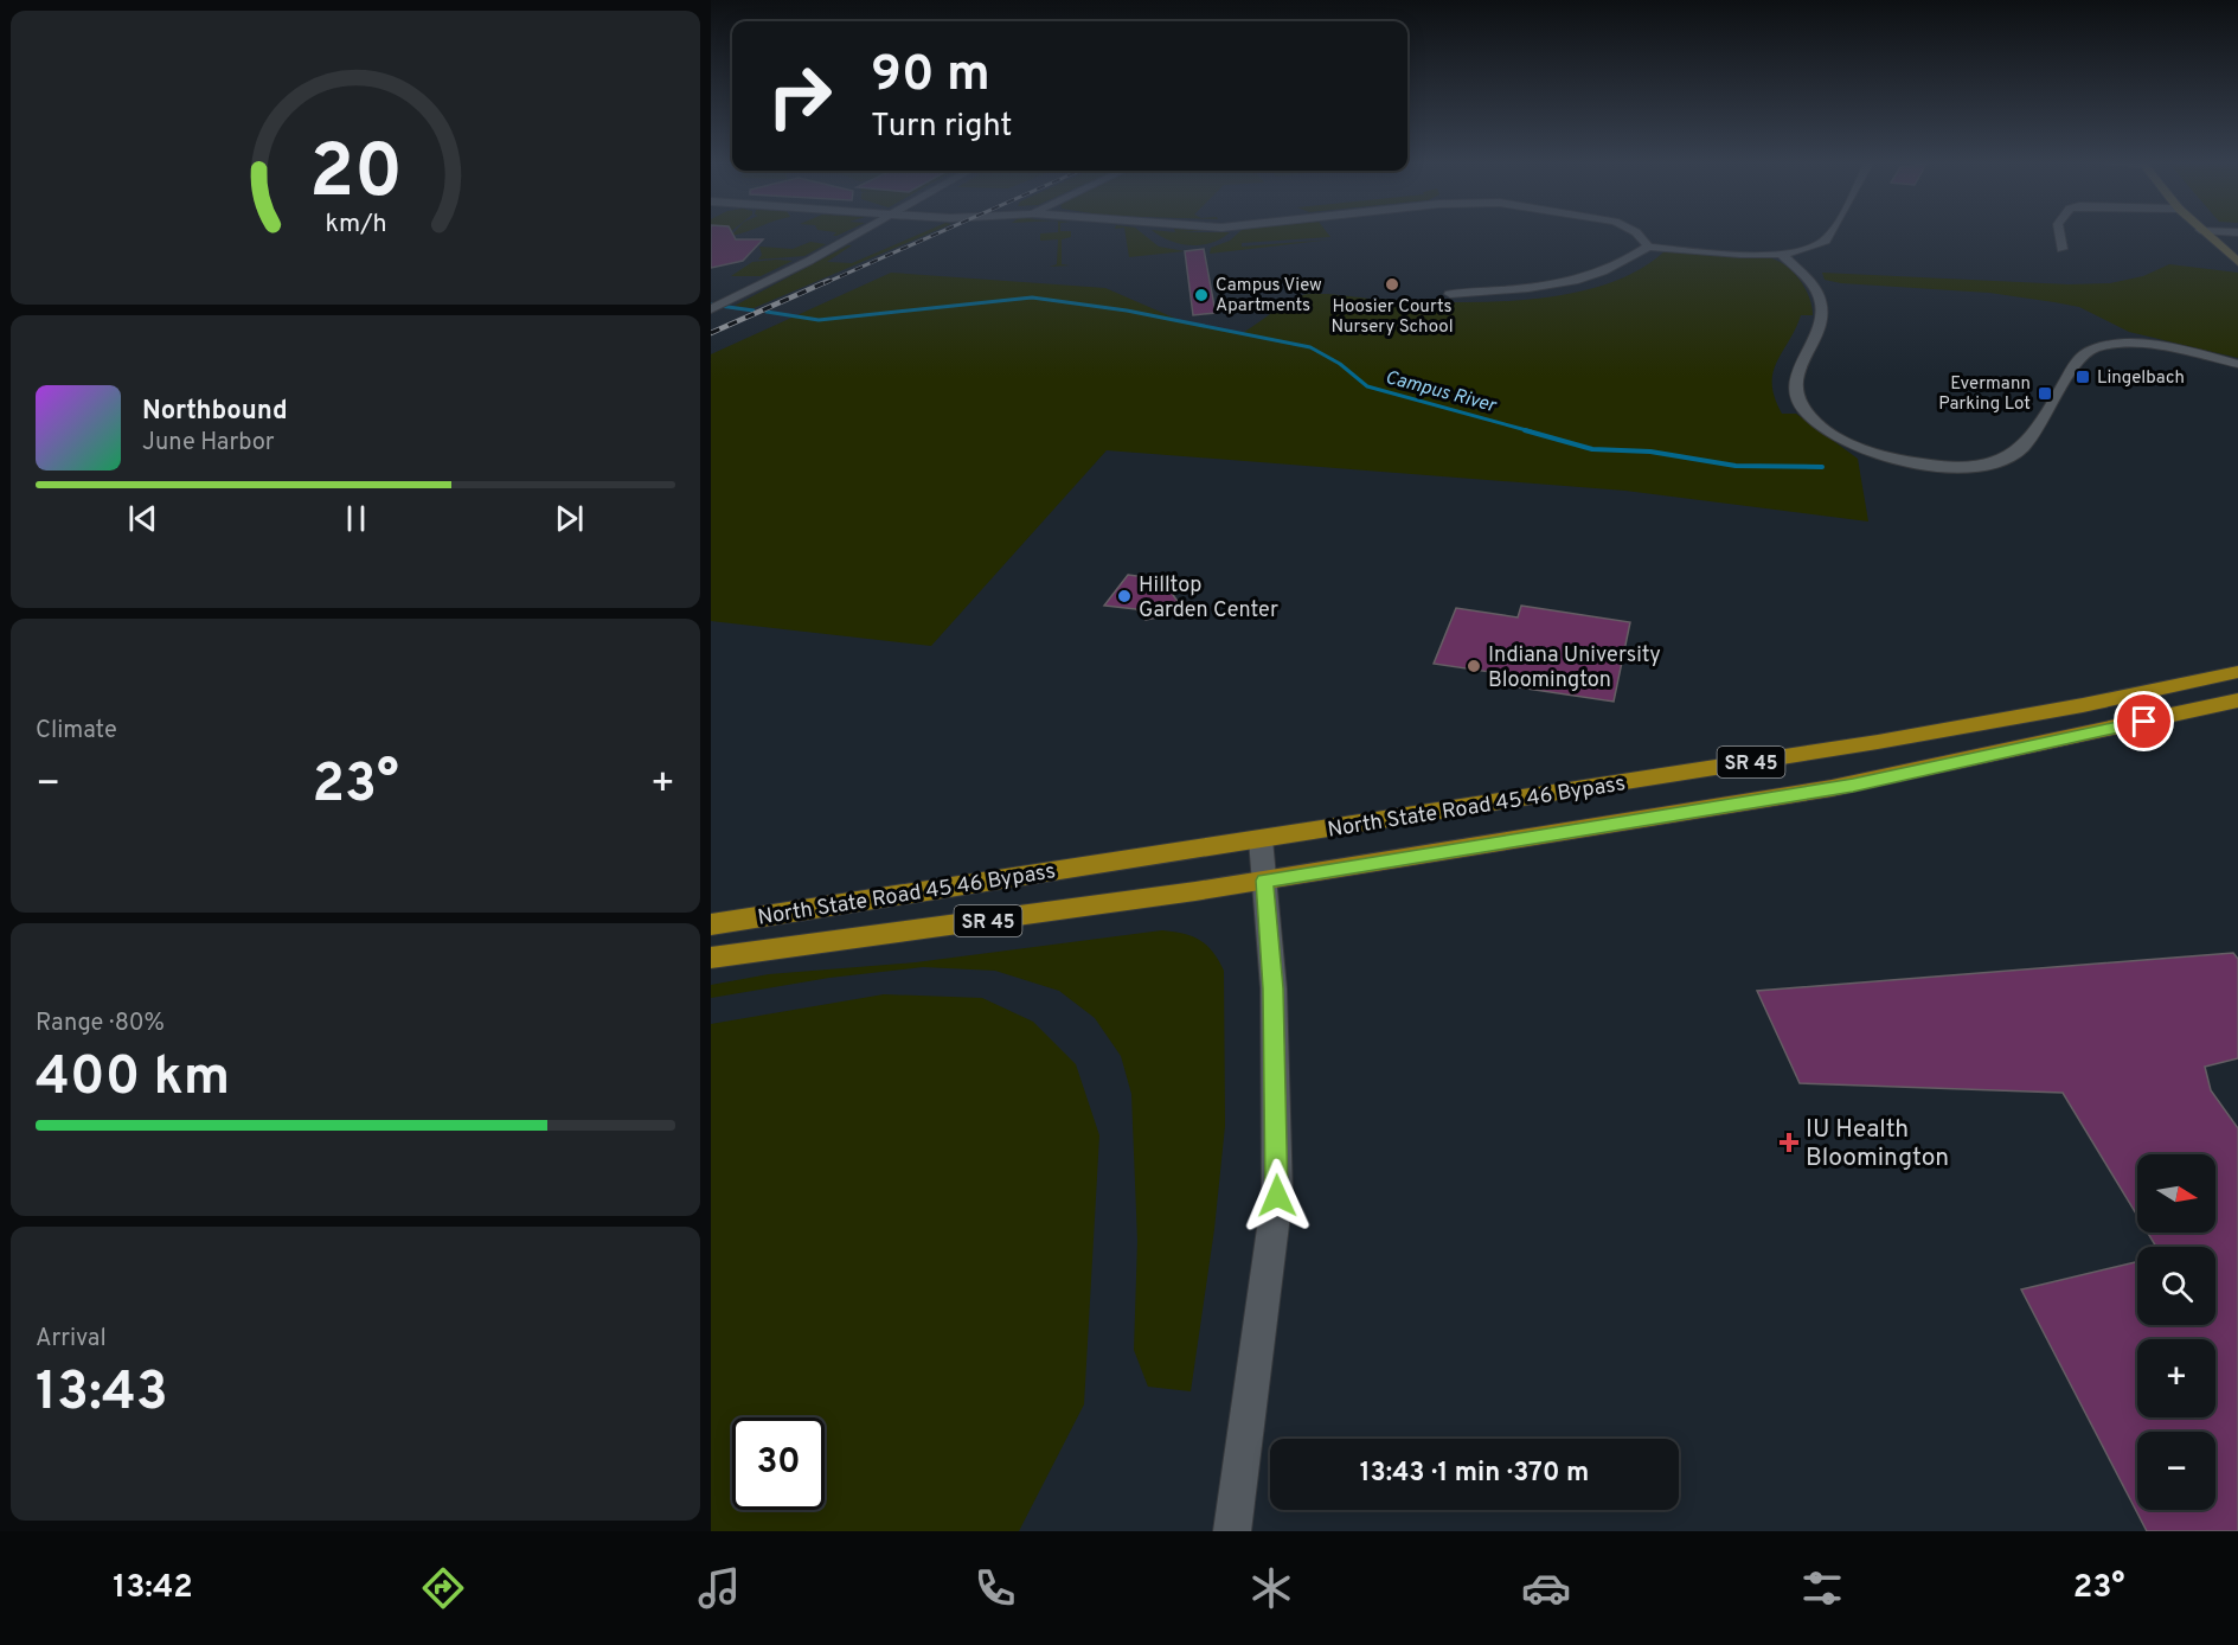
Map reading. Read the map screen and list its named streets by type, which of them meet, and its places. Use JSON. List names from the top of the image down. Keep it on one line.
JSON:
{"streets":{"highway":["SR 45","North State Road 45 46 Bypass"]},"crossings":[["SR 45","North State Road 45 46 Bypass"]],"water":["Campus River"],"places":{"other":["Hoosier Courts Nursery School","Campus View Apartments","Hilltop Garden Center","Indiana University Bloomington"],"transit":["Lingelbach","Evermann Parking Lot"],"health":["IU Health Bloomington"]},"north":"right","page":{"turn":["90 m","Turn right"],"song":["Northbound","June Harbor"],"tile":["Climate",["Range · 80%","400 km"],["Arrival","13:43"]],"heat":["−","23°","+"],"map_buttons":["+","−"],"limit":"30","trip":"13:43 · 1 min · 370 m","tabs":["13:42","23°"],"gauge":["20","km/h"]}}
